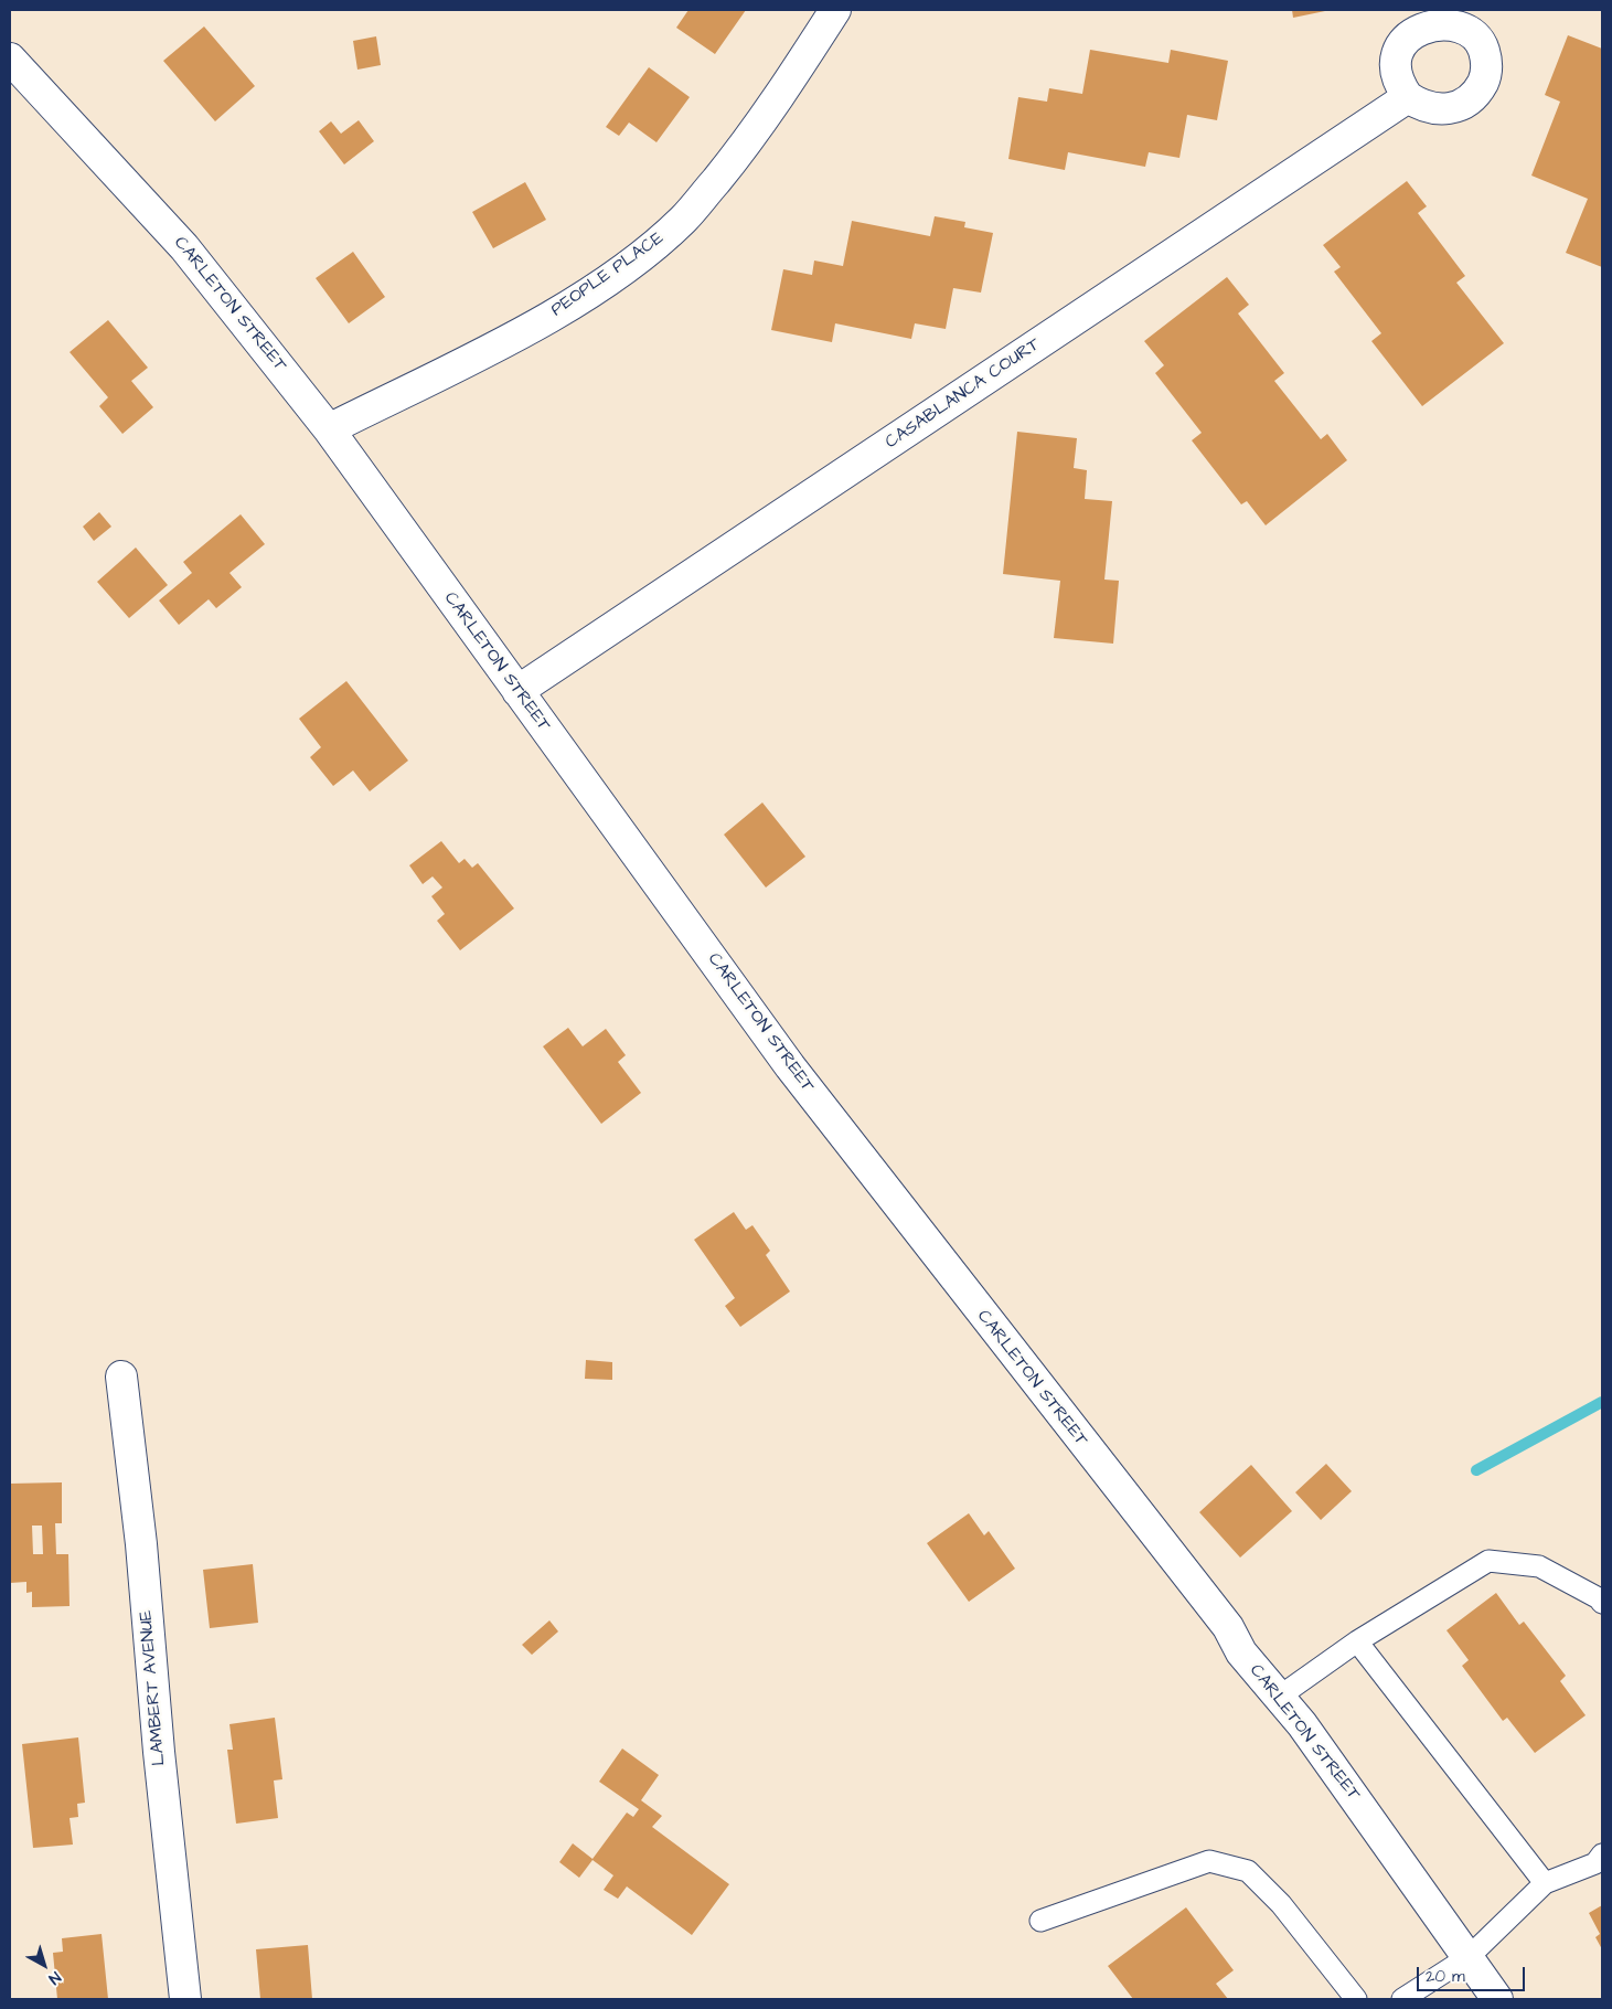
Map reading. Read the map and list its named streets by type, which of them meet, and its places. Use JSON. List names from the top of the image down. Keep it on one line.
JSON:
{"streets":{"street":["PEOPLE PLACE","CARLETON STREET","CASABLANCA COURT","LAMBERT AVENUE"]},"crossings":[["PEOPLE PLACE","CARLETON STREET"],["CARLETON STREET","CASABLANCA COURT"]],"scale_bar":"20 m","north":"bottom right"}
